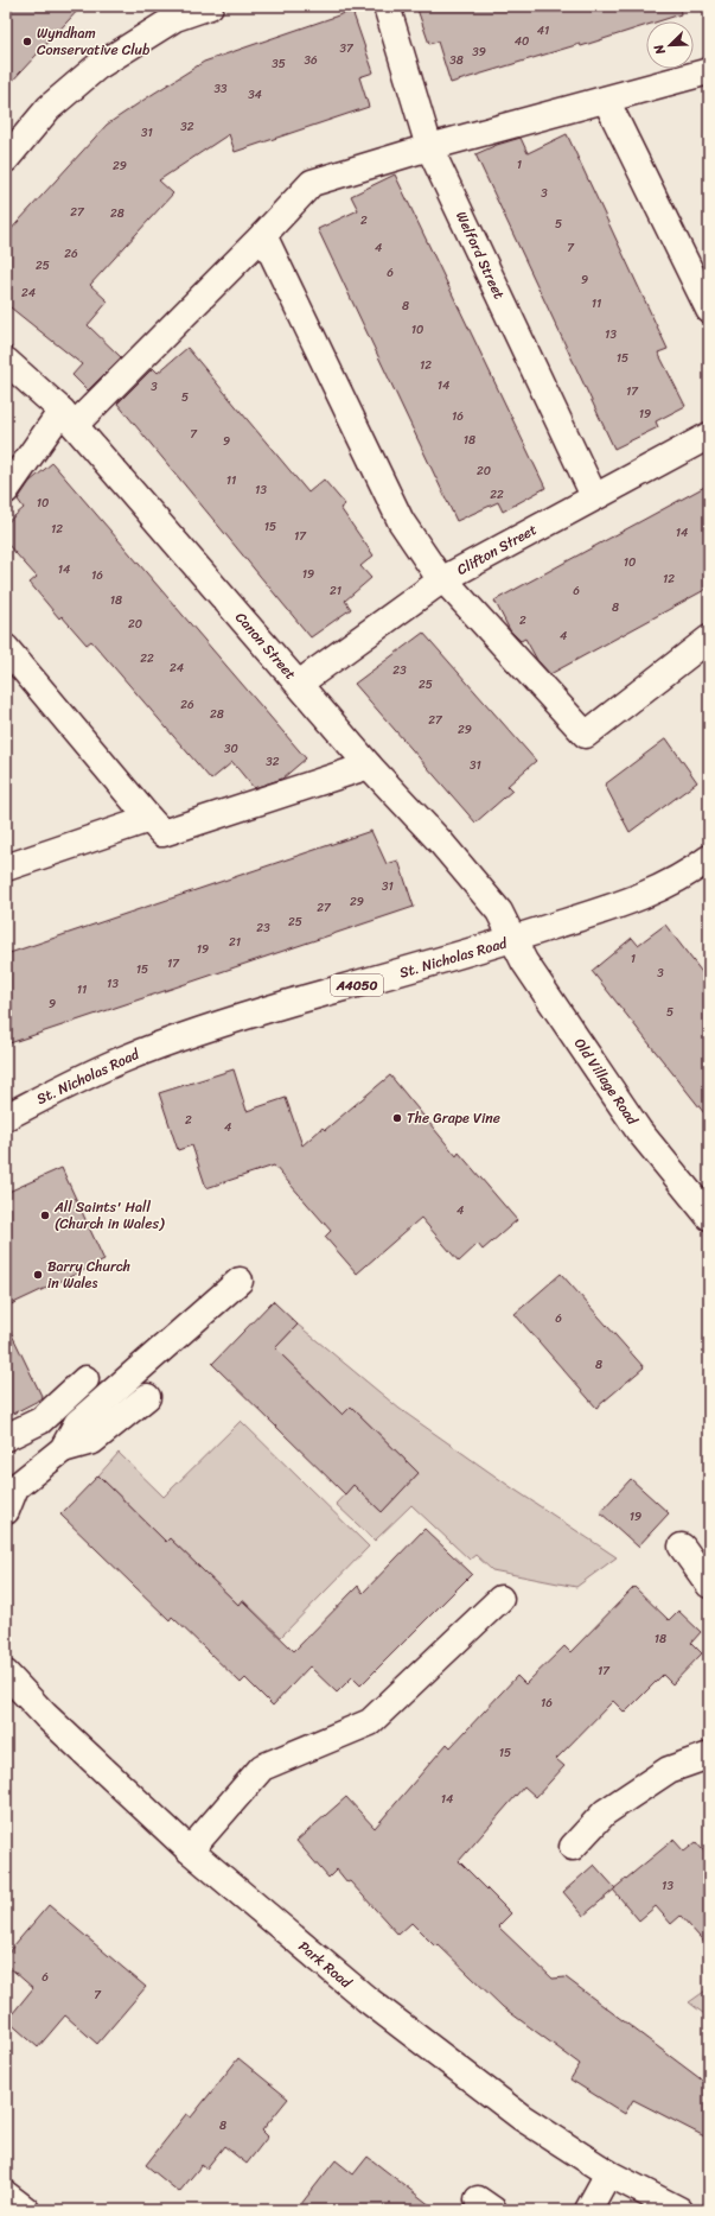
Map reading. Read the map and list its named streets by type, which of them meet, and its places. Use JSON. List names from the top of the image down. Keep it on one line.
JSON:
{"streets":{"street":["Welford Street","Clifton Street","Canon Street","St. Nicholas Road","A4050","Old Village Road","Park Road"]},"crossings":[["Welford Street","Clifton Street"],["Clifton Street","Canon Street"],["Canon Street","St. Nicholas Road"],["Canon Street","Old Village Road"],["St. Nicholas Road","Old Village Road"]],"places":["Wyndham Conservative Club","The Grape Vine","All Saints' Hall (Church in Wales)","Barry Church in Wales"],"house_numbers":["41","40","37","39","36","38","35","33","34","32","31","1","29","3","27","28","2","5","4","7","26","25","6","9","24","11","8","10","13","15","12","14","3","17","5","19","16","7","18","9","20","11","13","22","10","15","12","14","17","10","14","19","16","12","21","6","18","8","2","20","4","22","24","23","25","26","28","27","29","30","32","31","31","29","27","25","23","21","19","1","17","15","3","13","11","9","5","2","4","4","6","8","19","18","17","16","15","14","13","6","7","8"],"north":"bottom left"}
